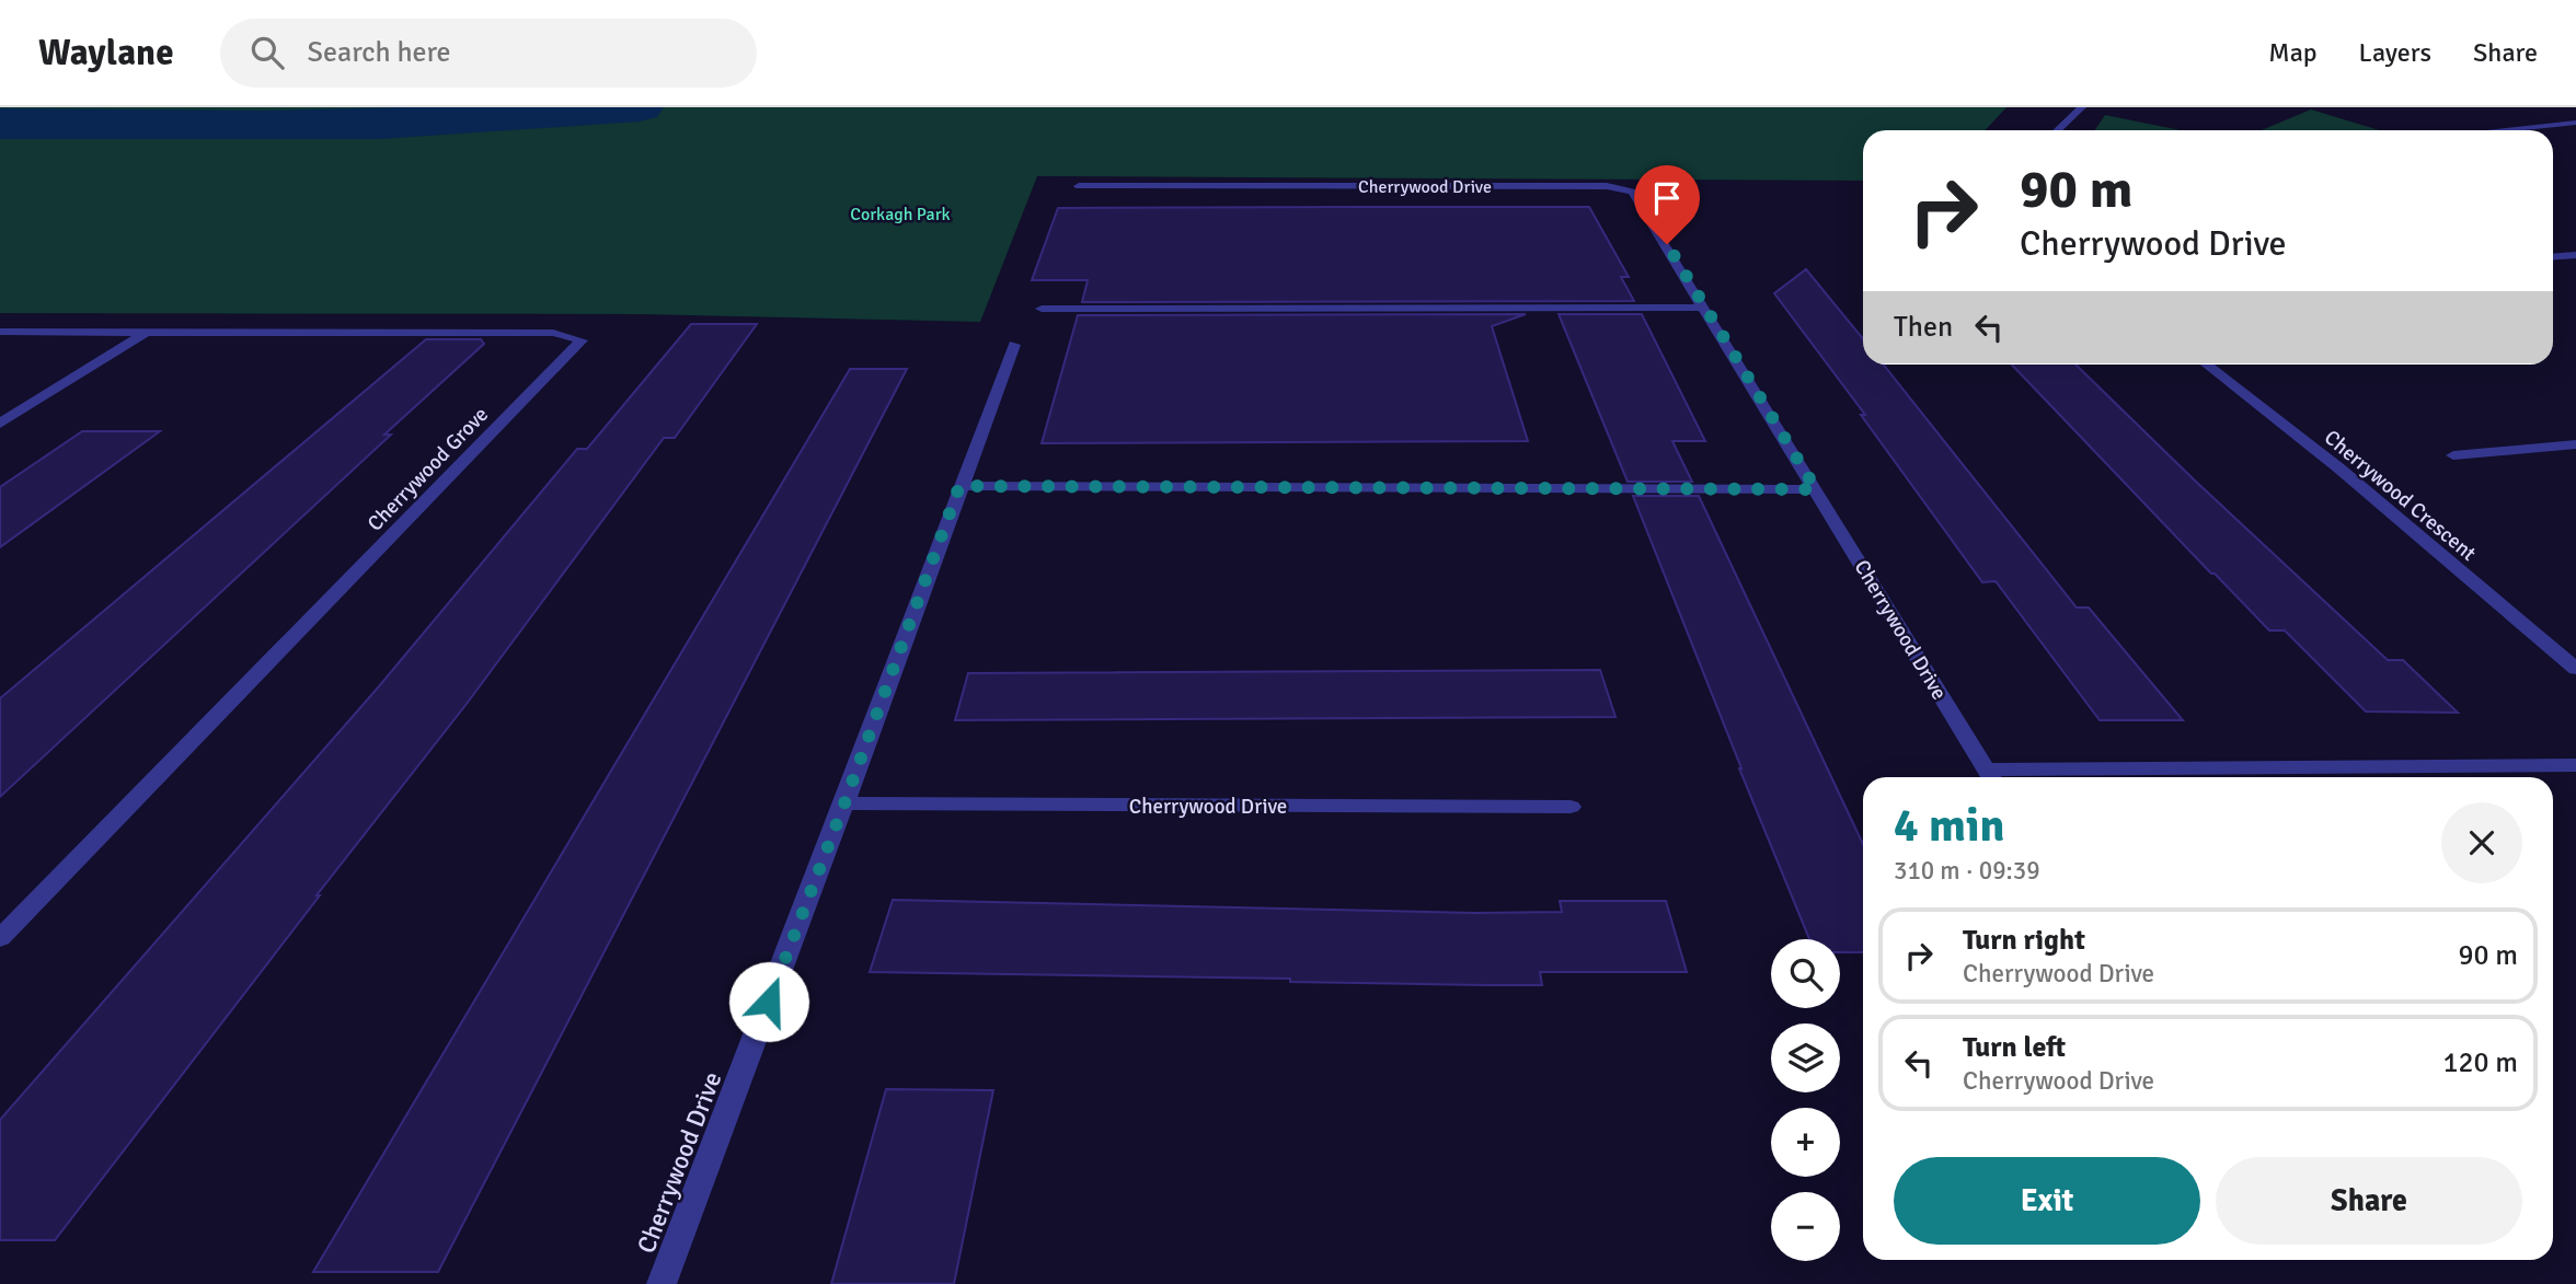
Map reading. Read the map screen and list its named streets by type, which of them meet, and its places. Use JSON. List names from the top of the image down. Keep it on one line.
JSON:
{"streets":{"street":["Cherrywood Drive","Cherrywood Grove","Cherrywood Crescent"]},"parks":["Corkagh Park"],"page":{"header":"Waylane","search":"Search here","nav":["Map","Layers","Share"],"turn":["90 m","Cherrywood Drive"],"then":"Then","heading":["4 min","310 m · 09:39"],"list":[{"name":"Turn right","note":"Cherrywood Drive","value":"90 m"},{"name":"Turn left","note":"Cherrywood Drive","value":"120 m"}],"map_buttons":["+","−"],"buttons":["Exit","Share"]}}
